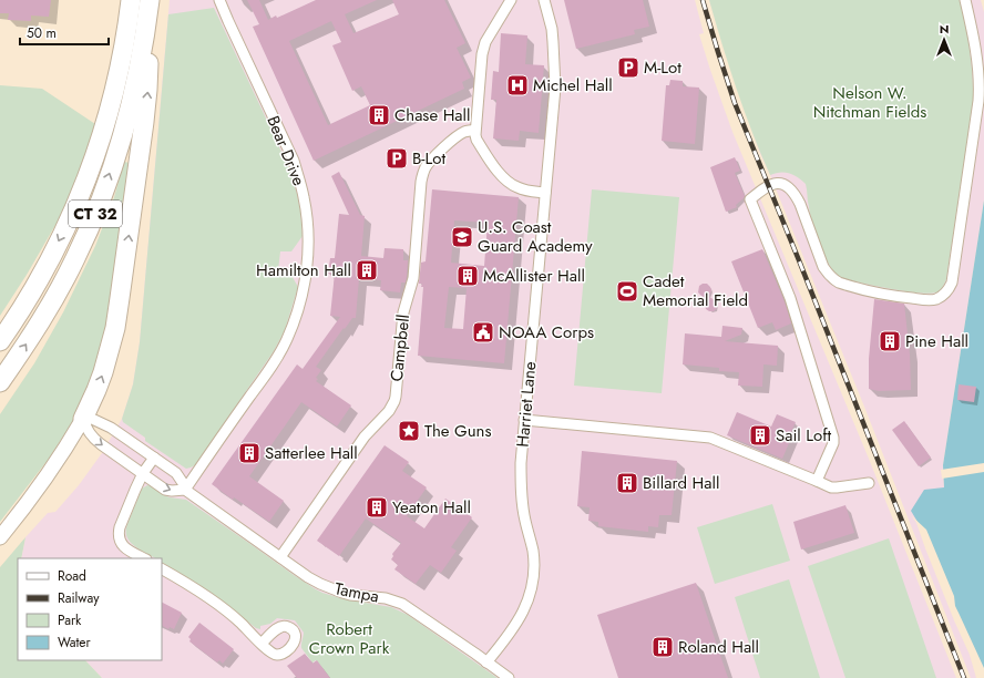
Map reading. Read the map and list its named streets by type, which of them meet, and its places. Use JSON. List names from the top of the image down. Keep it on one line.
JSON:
{"streets":{"highway":["CT 32"],"street":["Bear Drive","Campbell","Harriet Lane","Tampa"]},"crossings":[["Bear Drive","Tampa"],["Campbell","Tampa"],["Harriet Lane","Tampa"]],"parks":["Nelson W. Nitchman Fields","Robert Crown Park"],"places":{"parking":["M-Lot","B-Lot"],"hospital":["Michel Hall"],"building":["Chase Hall","Hamilton Hall","McAllister Hall","Pine Hall","Sail Loft","Satterlee Hall","Billard Hall","Yeaton Hall","Roland Hall"],"school or university":["U.S. Coast Guard Academy"],"sports":["Cadet Memorial Field"],"public building":["NOAA Corps"],"place":["The Guns"]},"legend":["Road","Railway","Park","Water"],"scale_bar":"50 m","north":"top"}
